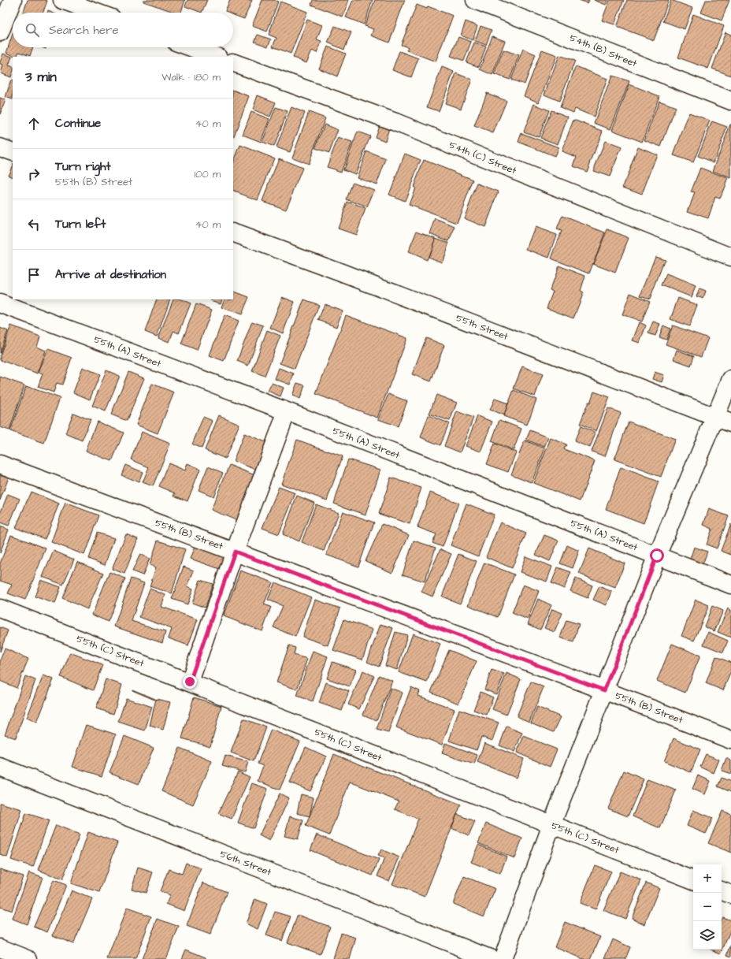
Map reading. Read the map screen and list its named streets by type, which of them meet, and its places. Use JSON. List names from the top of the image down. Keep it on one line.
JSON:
{"streets":{"street":["54th (B) Street","54th (C) Street","55th Street","55th (A) Street","55th (B) Street","55th (C) Street","56th Street"]},"page":{"search":"Search here","heading":["3 min","Walk · 180 m"],"list":[["Continue","40 m"],["Turn right","55th (B) Street","100 m"],["Turn left","40 m"],"Arrive at destination"],"map_buttons":["+","−"]}}
